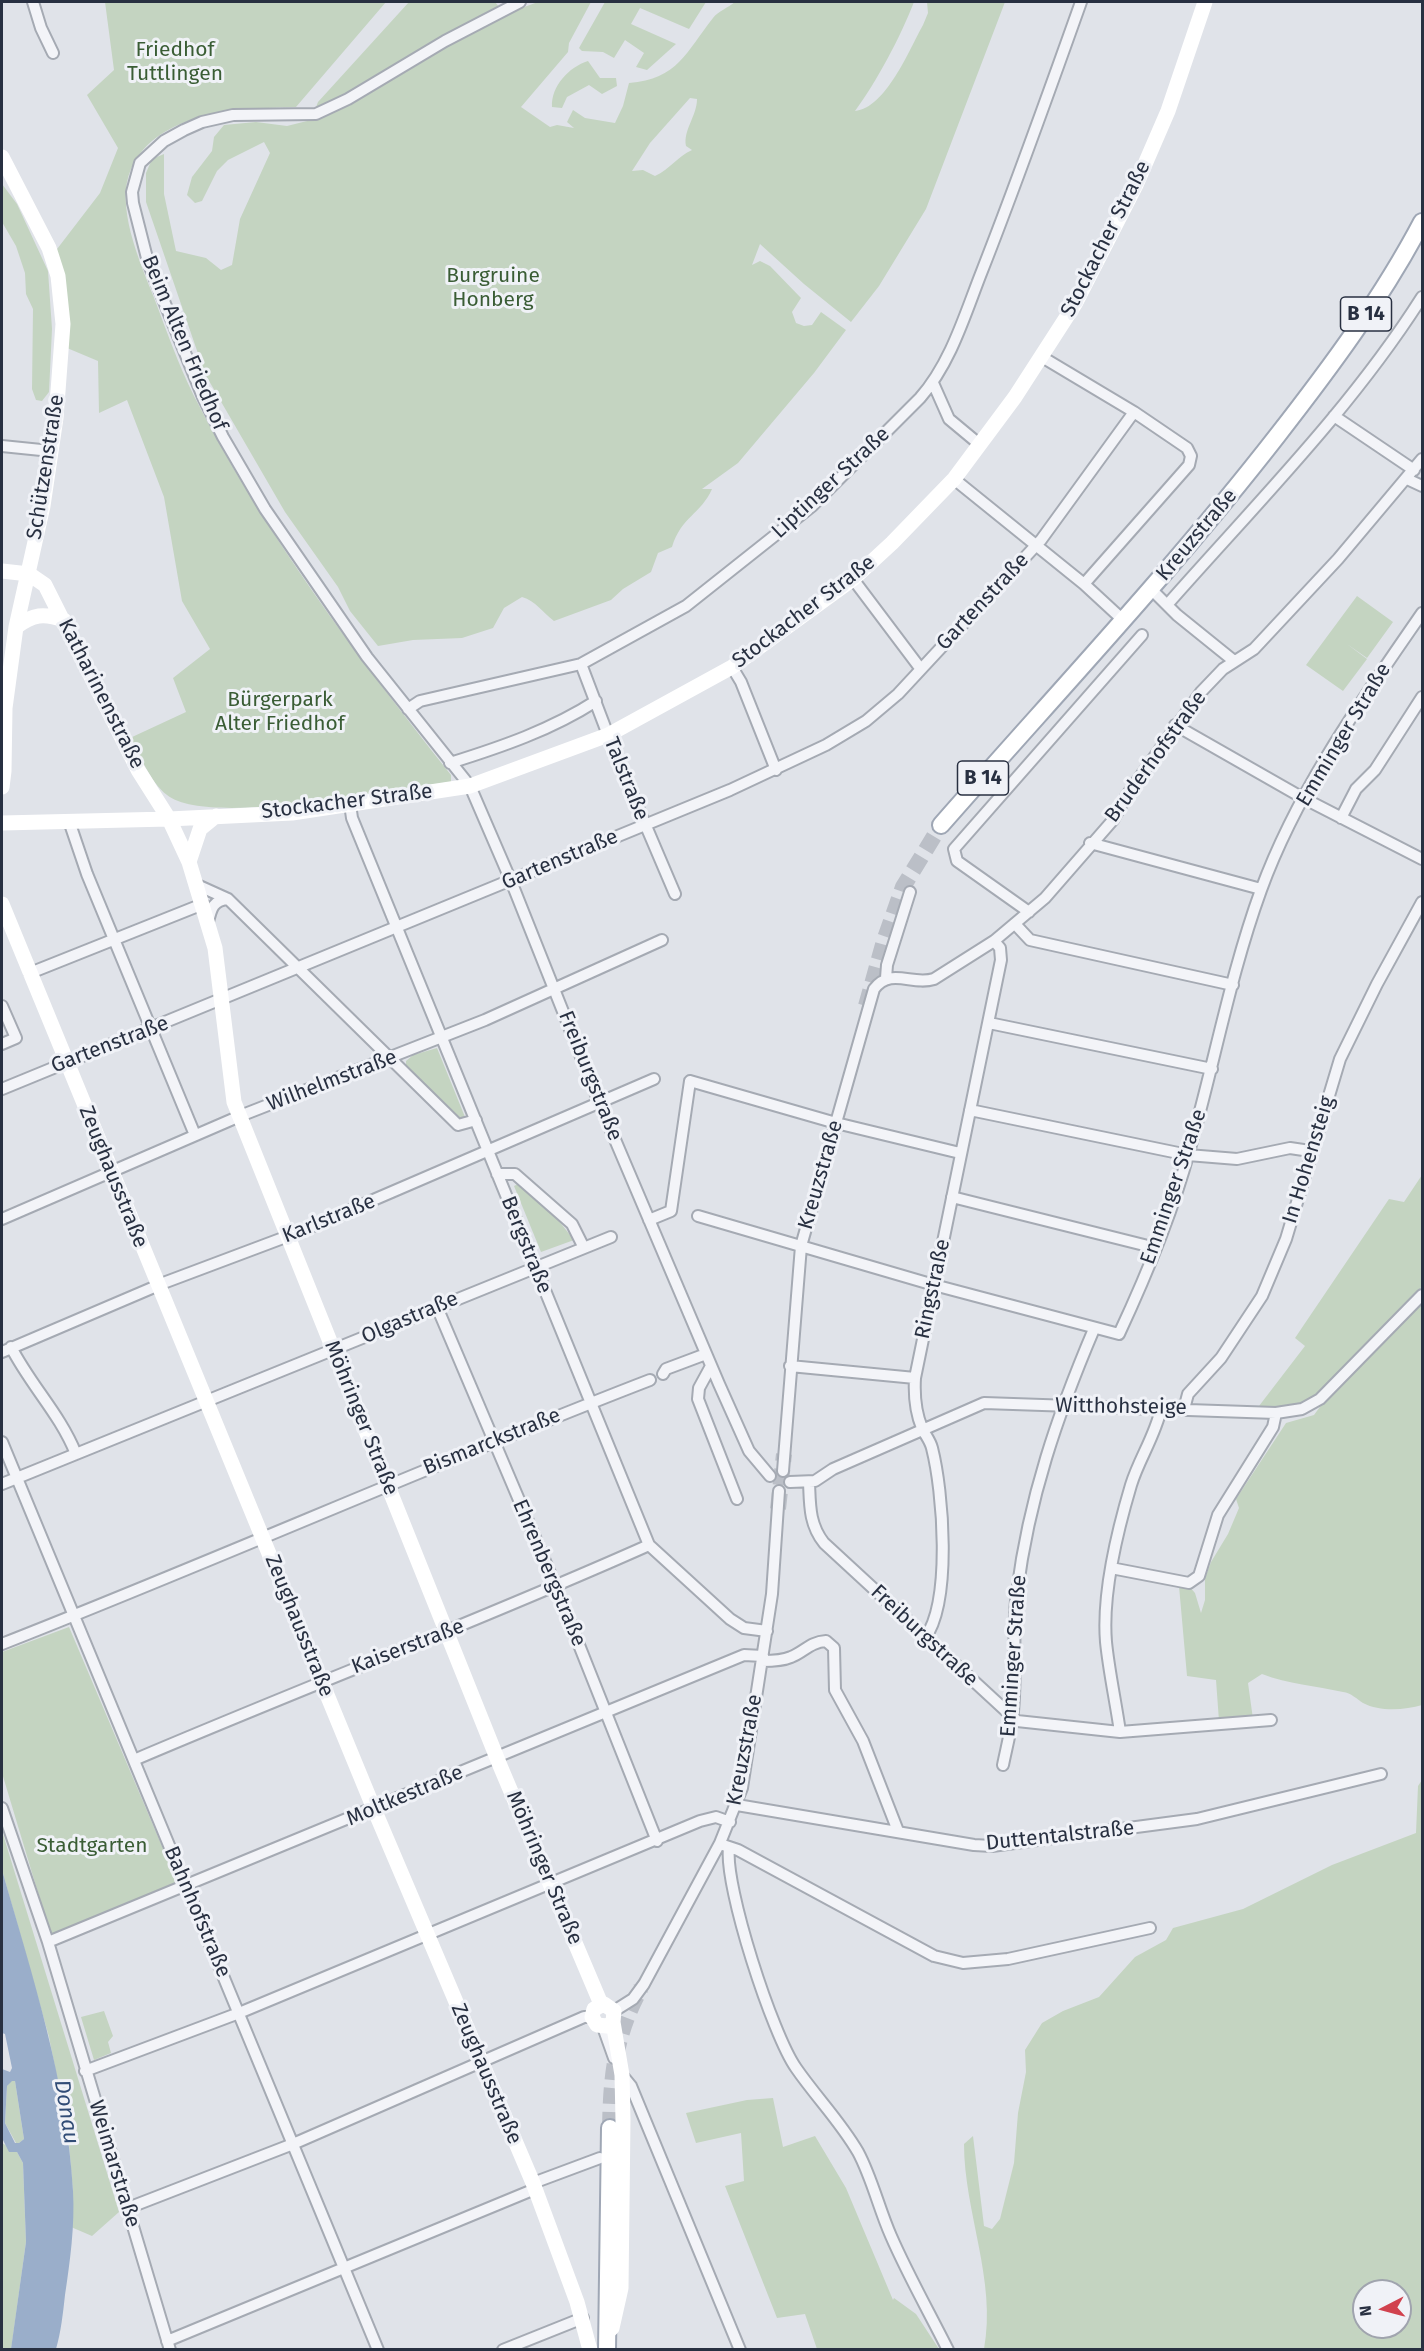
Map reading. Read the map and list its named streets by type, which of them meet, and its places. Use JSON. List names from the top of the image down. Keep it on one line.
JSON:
{"streets":{"main road":["B 14","Kreuzstraße"],"street":["Stockacher Straße","Beim Alten Friedhof","Schützenstraße","Liptinger Straße","Gartenstraße","Katharinenstraße","Emminger Straße","Bruderhofstraße","Talstraße","Freiburgstraße","Wilhelmstraße","In Hohensteig","Zeughausstraße","Karlstraße","Bergstraße","Ringstraße","Olgastraße","Witthohsteige","Möhringer Straße","Bismarckstraße","Ehrenbergstraße","Kaiserstraße","Moltkestraße","Duttentalstraße","Bahnhofstraße","Weimarstraße"]},"crossings":[["Stockacher Straße","Katharinenstraße"],["Stockacher Straße","Talstraße"],["Stockacher Straße","Freiburgstraße"],["Stockacher Straße","Bergstraße"],["Stockacher Straße","Möhringer Straße"],["Beim Alten Friedhof","Liptinger Straße"],["Schützenstraße","Katharinenstraße"],["Liptinger Straße","Talstraße"],["Kreuzstraße","Bruderhofstraße"],["Kreuzstraße","Freiburgstraße"],["Kreuzstraße","Bergstraße"],["Kreuzstraße","Witthohsteige"],["Kreuzstraße","Möhringer Straße"],["Kreuzstraße","Moltkestraße"],["Kreuzstraße","Duttentalstraße"],["Gartenstraße","Talstraße"],["Gartenstraße","Freiburgstraße"],["Gartenstraße","Zeughausstraße"],["Gartenstraße","Bergstraße"],["Gartenstraße","Möhringer Straße"],["Katharinenstraße","Möhringer Straße"],["Emminger Straße","Freiburgstraße"],["Emminger Straße","Witthohsteige"],["Bruderhofstraße","Ringstraße"],["Freiburgstraße","Wilhelmstraße"],["Freiburgstraße","Karlstraße"],["Freiburgstraße","Ringstraße"],["Freiburgstraße","Witthohsteige"],["Wilhelmstraße","Zeughausstraße"],["Wilhelmstraße","Bergstraße"],["Wilhelmstraße","Möhringer Straße"],["In Hohensteig","Witthohsteige"],["Zeughausstraße","Karlstraße"],["Zeughausstraße","Olgastraße"],["Zeughausstraße","Bismarckstraße"],["Zeughausstraße","Kaiserstraße"],["Zeughausstraße","Moltkestraße"],["Karlstraße","Bergstraße"],["Karlstraße","Möhringer Straße"],["Bergstraße","Olgastraße"],["Bergstraße","Bismarckstraße"],["Bergstraße","Kaiserstraße"],["Ringstraße","Witthohsteige"],["Olgastraße","Möhringer Straße"],["Olgastraße","Ehrenbergstraße"],["Olgastraße","Bahnhofstraße"],["Möhringer Straße","Bismarckstraße"],["Möhringer Straße","Kaiserstraße"],["Möhringer Straße","Moltkestraße"],["Bismarckstraße","Ehrenbergstraße"],["Bismarckstraße","Bahnhofstraße"],["Ehrenbergstraße","Kaiserstraße"],["Ehrenbergstraße","Moltkestraße"],["Kaiserstraße","Bahnhofstraße"],["Moltkestraße","Duttentalstraße"],["Moltkestraße","Bahnhofstraße"],["Moltkestraße","Weimarstraße"]],"water":["Donau"],"parks":["Friedhof Tuttlingen","Burgruine Honberg","Bürgerpark Alter Friedhof","Stadtgarten"],"north":"left"}
